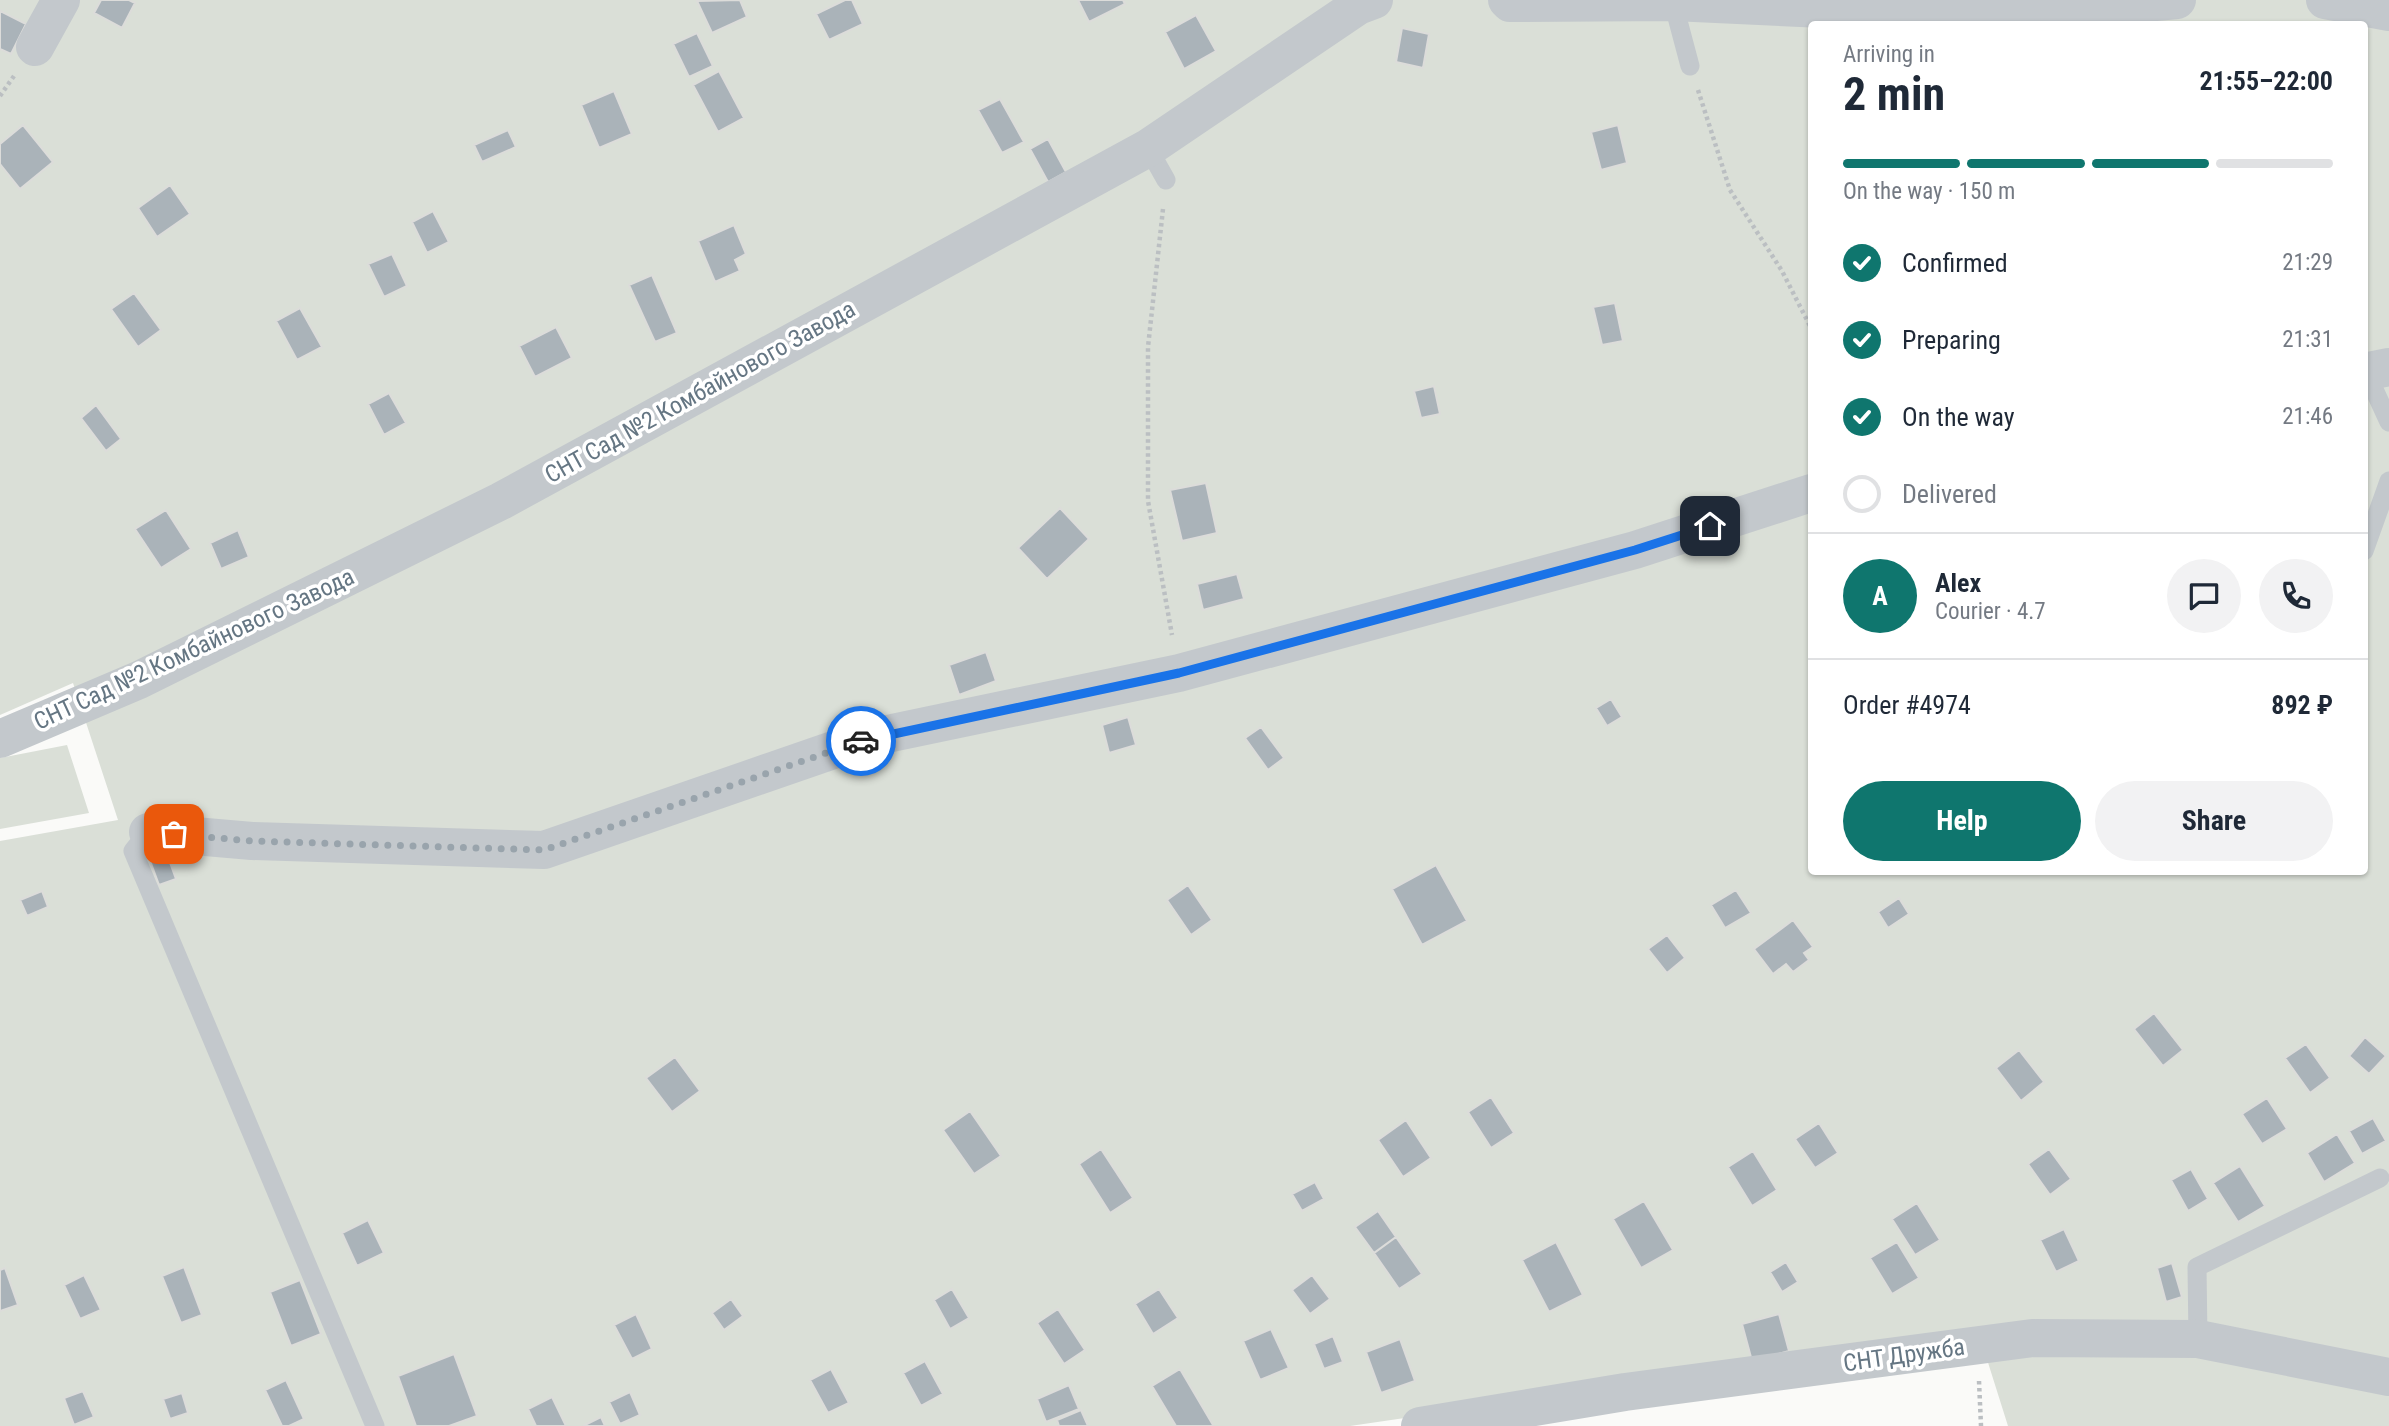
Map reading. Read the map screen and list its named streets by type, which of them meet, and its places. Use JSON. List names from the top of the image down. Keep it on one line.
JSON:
{"streets":{"street":["СНТ Сад №2 Комбайнового Завода","СНТ Дружба"]},"page":{"heading":["2 min","Arriving in","21:55–22:00"],"panel":["Alex","Courier · 4.7","Order #4974","892 ₽"],"bar":"On the way · 150 m","list":[["Confirmed","21:29"],["Preparing","21:31"],["On the way","21:46"],"Delivered"],"round":"A","buttons":["Help","Share"]}}
